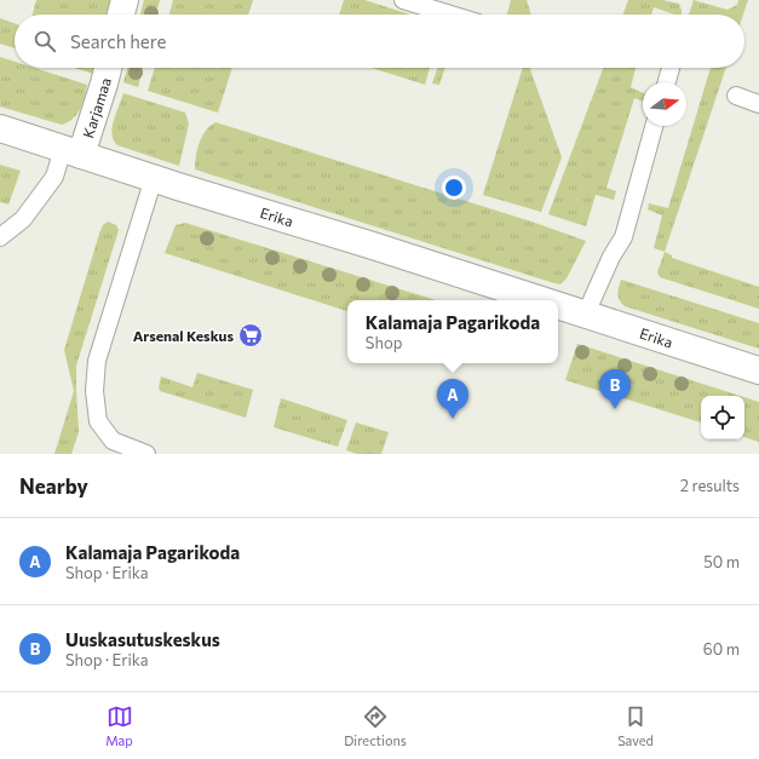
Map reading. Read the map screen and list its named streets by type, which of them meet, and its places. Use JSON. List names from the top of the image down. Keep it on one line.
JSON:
{"streets":{"street":["Karjamaa","Erika"]},"crossings":[["Karjamaa","Erika"]],"places":{"supermarket":["Arsenal Keskus"]},"north":"right","page":{"search":"Search here","popup":["Kalamaja Pagarikoda","Shop"],"pins":["B","A"],"heading":["Nearby","2 results"],"list":[{"mark":"A","name":"Kalamaja Pagarikoda","note":"Shop · Erika","value":"50 m"},{"mark":"B","name":"Uuskasutuskeskus","note":"Shop · Erika","value":"60 m"}],"nav":["Map","Directions","Saved"]}}
